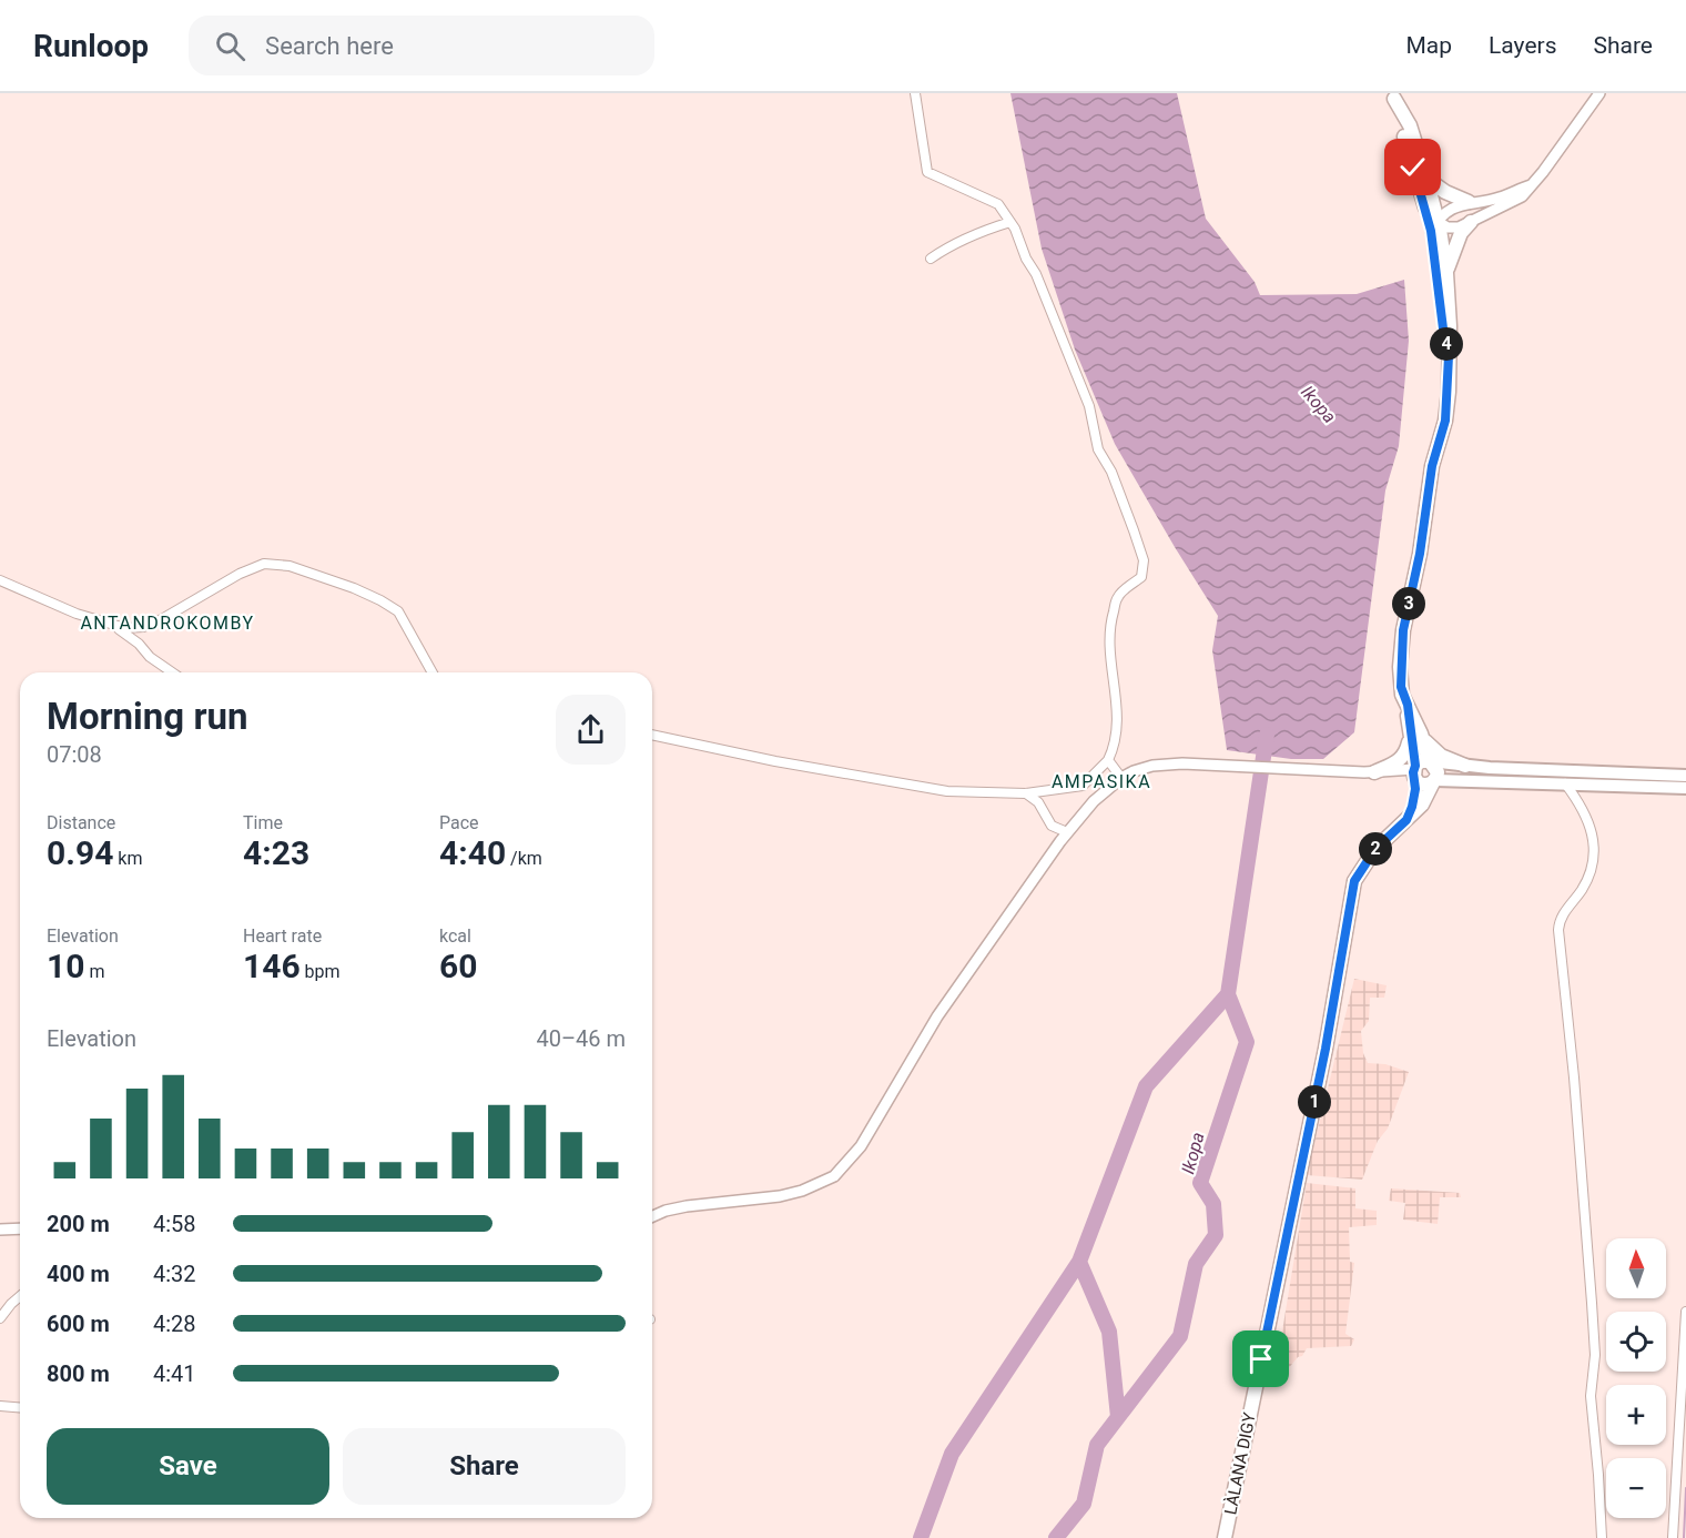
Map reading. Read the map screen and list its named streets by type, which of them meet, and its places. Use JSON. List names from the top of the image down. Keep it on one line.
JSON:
{"streets":{"main road":["LÀLANA DIGY"]},"districts":["ANTANDROKOMBY","AMPASIKA"],"water":["Ikopa"],"north":"top","page":{"header":"Runloop","search":"Search here","nav":["Map","Layers","Share"],"pins":["4","3","2","1"],"heading":["Morning run","07:08"],"stats":[["Distance","0.94 km"],["Time","4:23"],["Pace","4:40 /km"],["Elevation","10 m"],["Heart rate","146 bpm"],["kcal","60"]],"chart":["Elevation","40–46 m"],"list":[{"name":"200 m","note":"4:58"},{"name":"400 m","note":"4:32"},{"name":"600 m","note":"4:28"},{"name":"800 m","note":"4:41"}],"map_buttons":["+","−"],"buttons":["Save","Share"]}}
